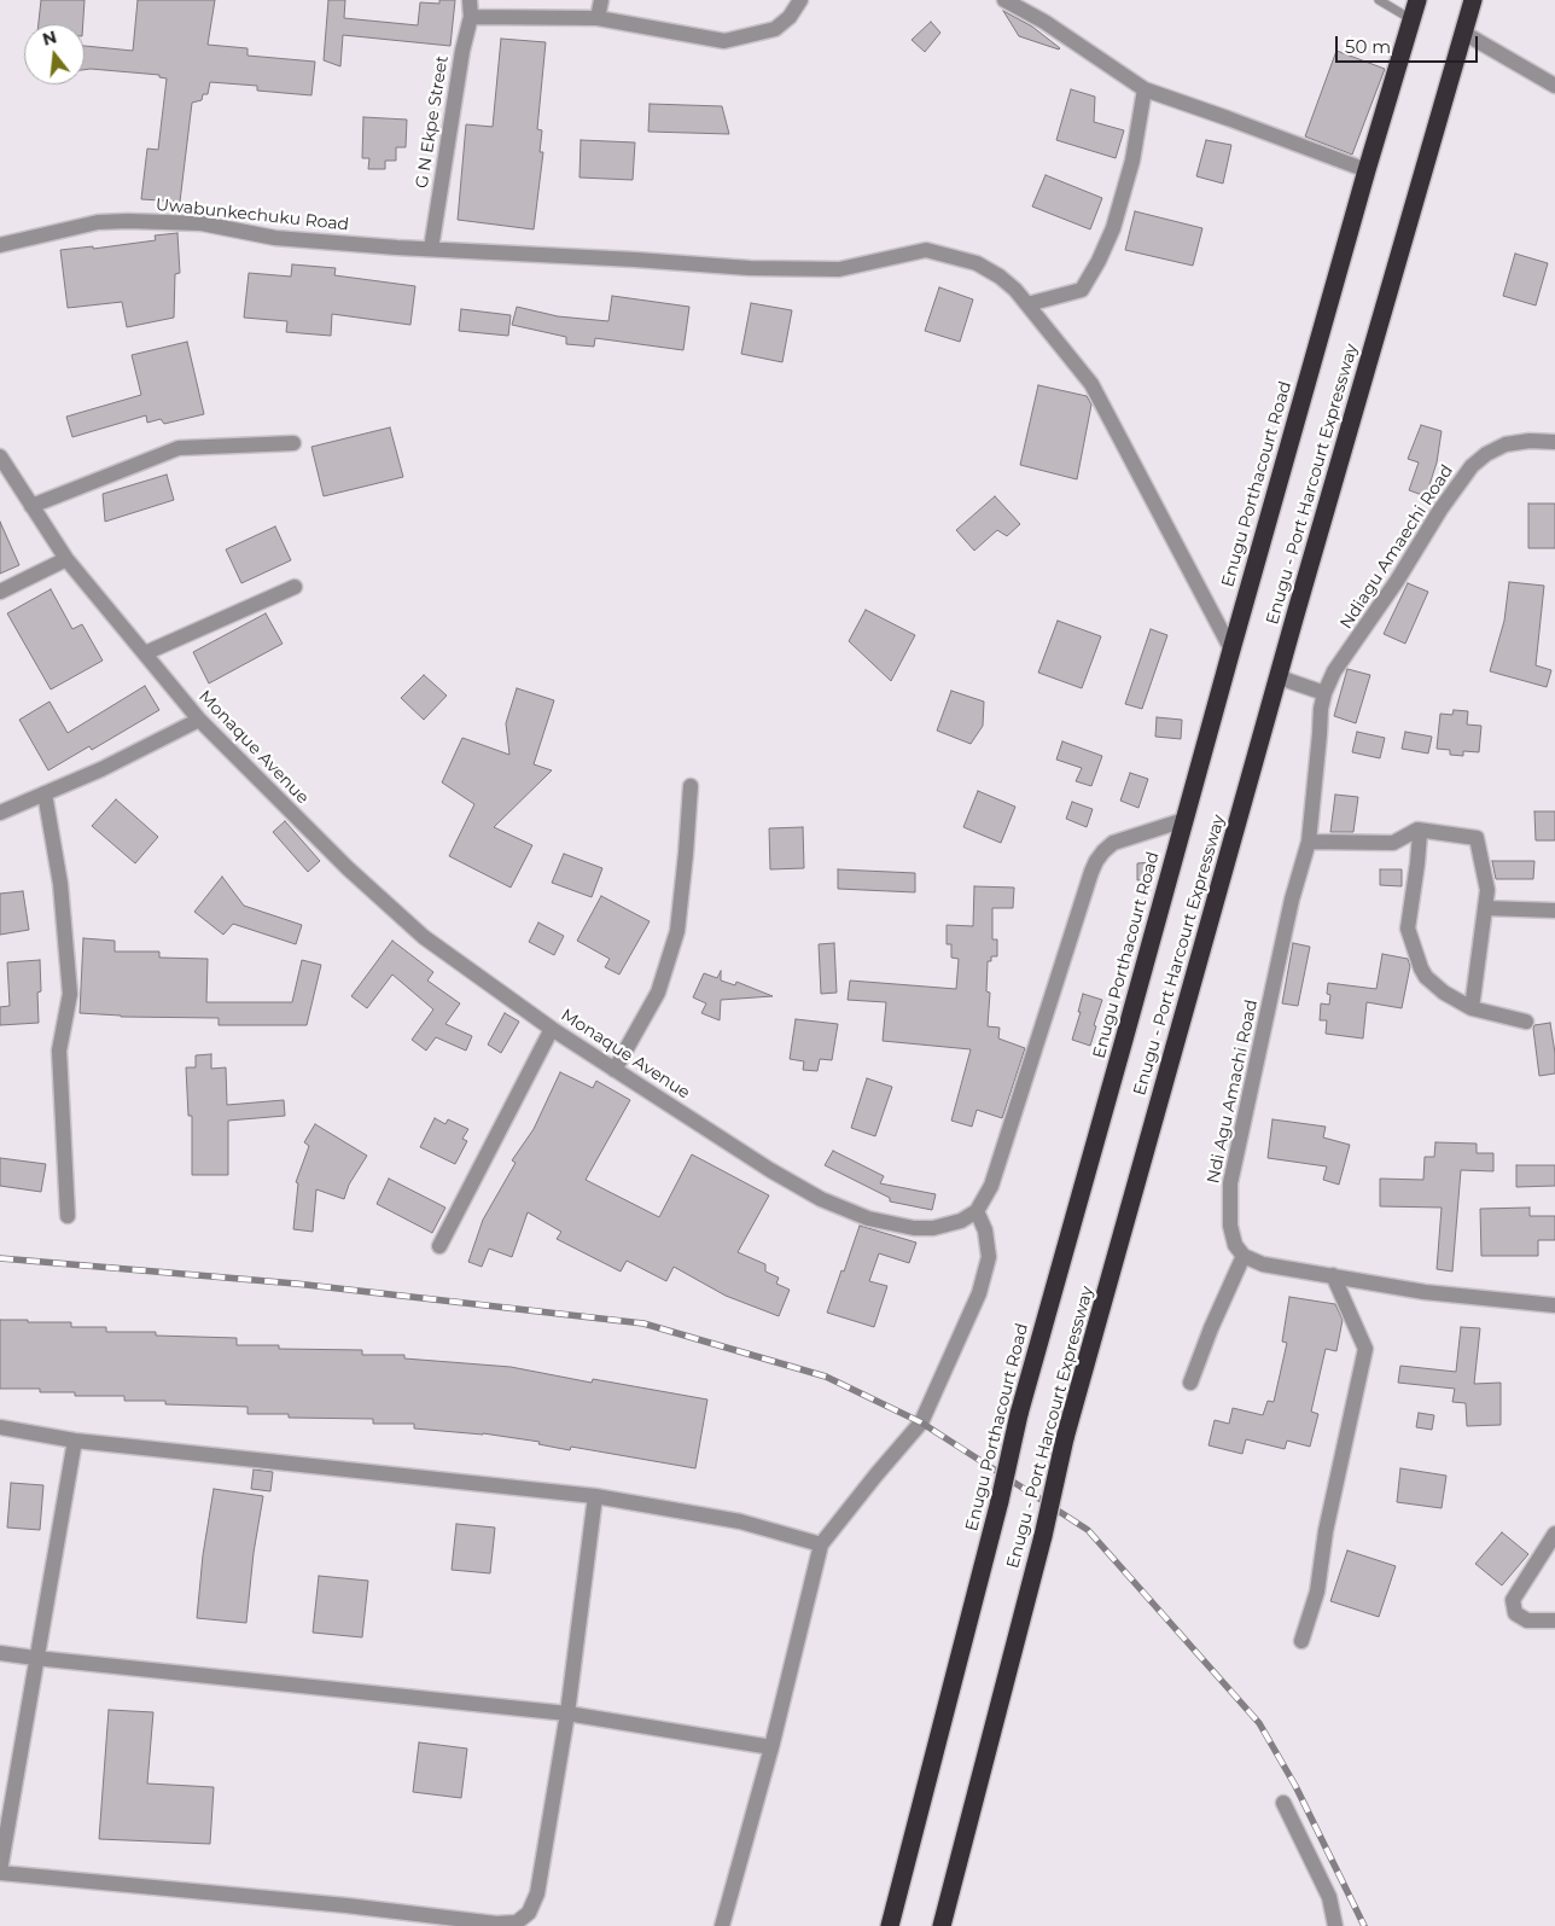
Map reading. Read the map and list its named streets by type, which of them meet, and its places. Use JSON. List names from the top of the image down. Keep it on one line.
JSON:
{"streets":{"highway":["Enugu Porthacourt Road","Enugu - Port Harcourt Expressway"],"street":["G N Ekpe Street","Uwabunkechuku Road","Ndiagu Amaechi Road","Monaque Avenue","Ndi Agu Amachi Road"]},"crossings":[["G N Ekpe Street","Uwabunkechuku Road"],["Uwabunkechuku Road","Enugu Porthacourt Road"],["Ndiagu Amaechi Road","Ndi Agu Amachi Road"]],"scale_bar":"50 m","north":"top"}
